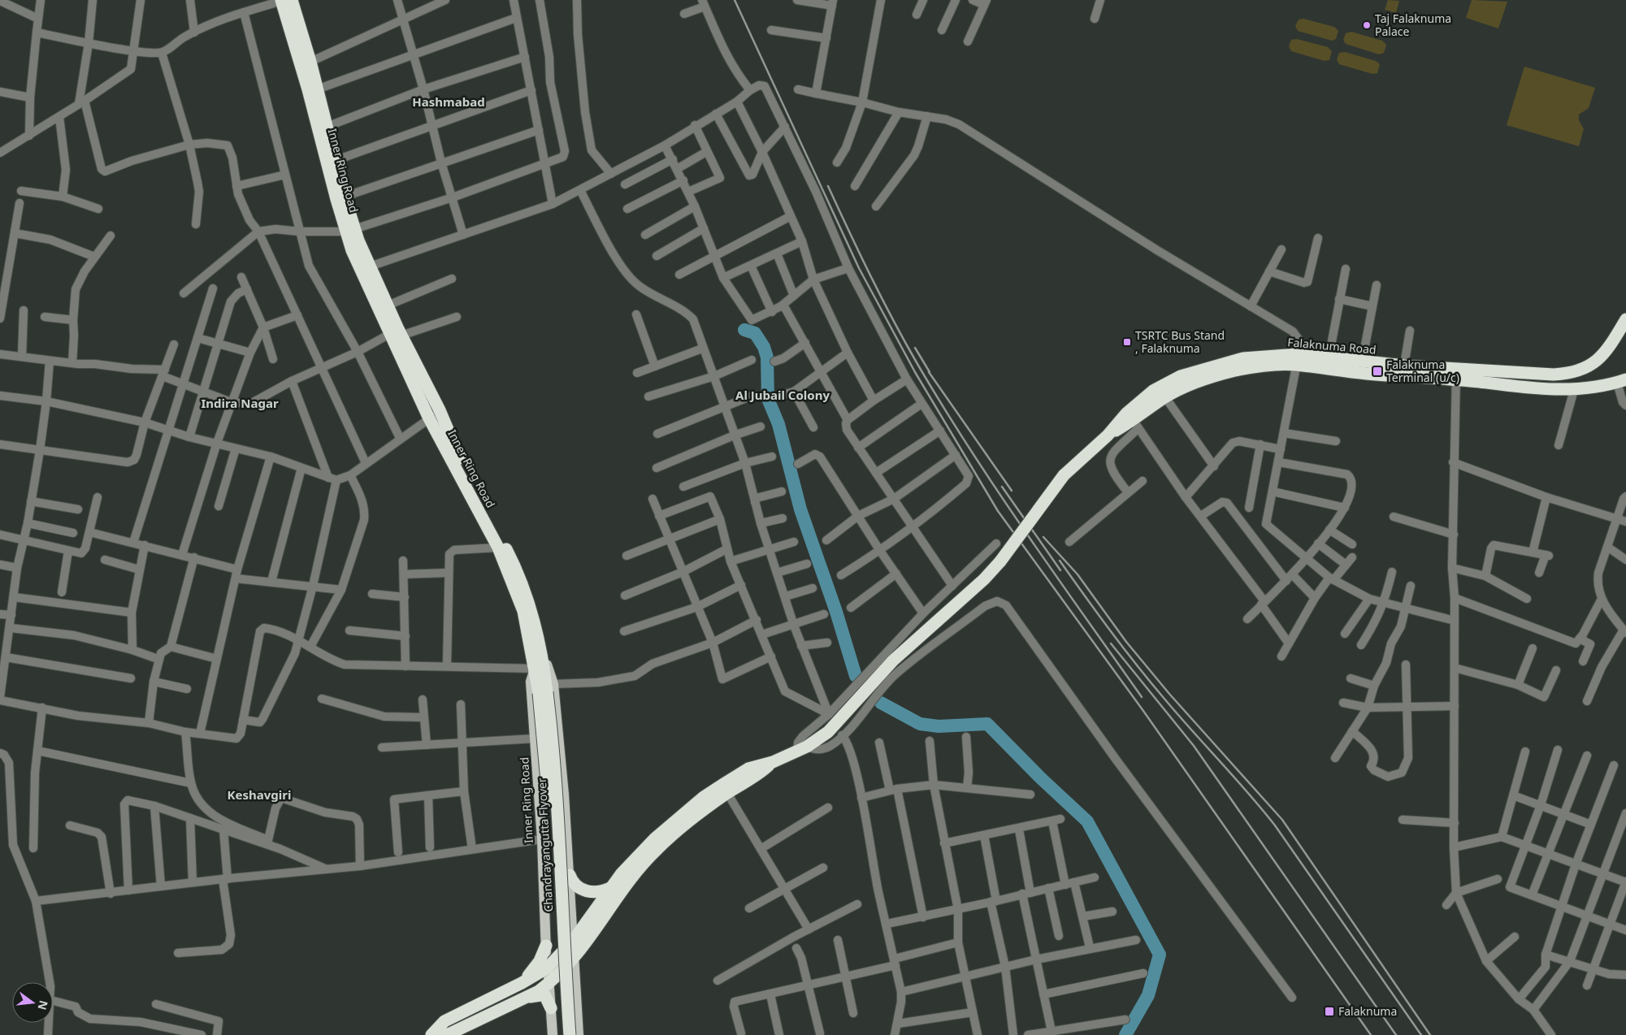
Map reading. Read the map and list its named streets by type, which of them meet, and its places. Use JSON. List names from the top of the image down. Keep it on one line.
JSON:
{"streets":{"highway":["Inner Ring Road","Falaknuma Road","Chandrayangutta Flyover"]},"crossings":[["Inner Ring Road","Chandrayangutta Flyover"]],"districts":["Hashmabad","Al Jubail Colony","Indira Nagar","Keshavgiri"],"places":{"other":["Taj Falaknuma Palace"],"transit":["TSRTC Bus Stand , Falaknuma","Falaknuma Terminal (u/c)","Falaknuma"]},"north":"right"}
